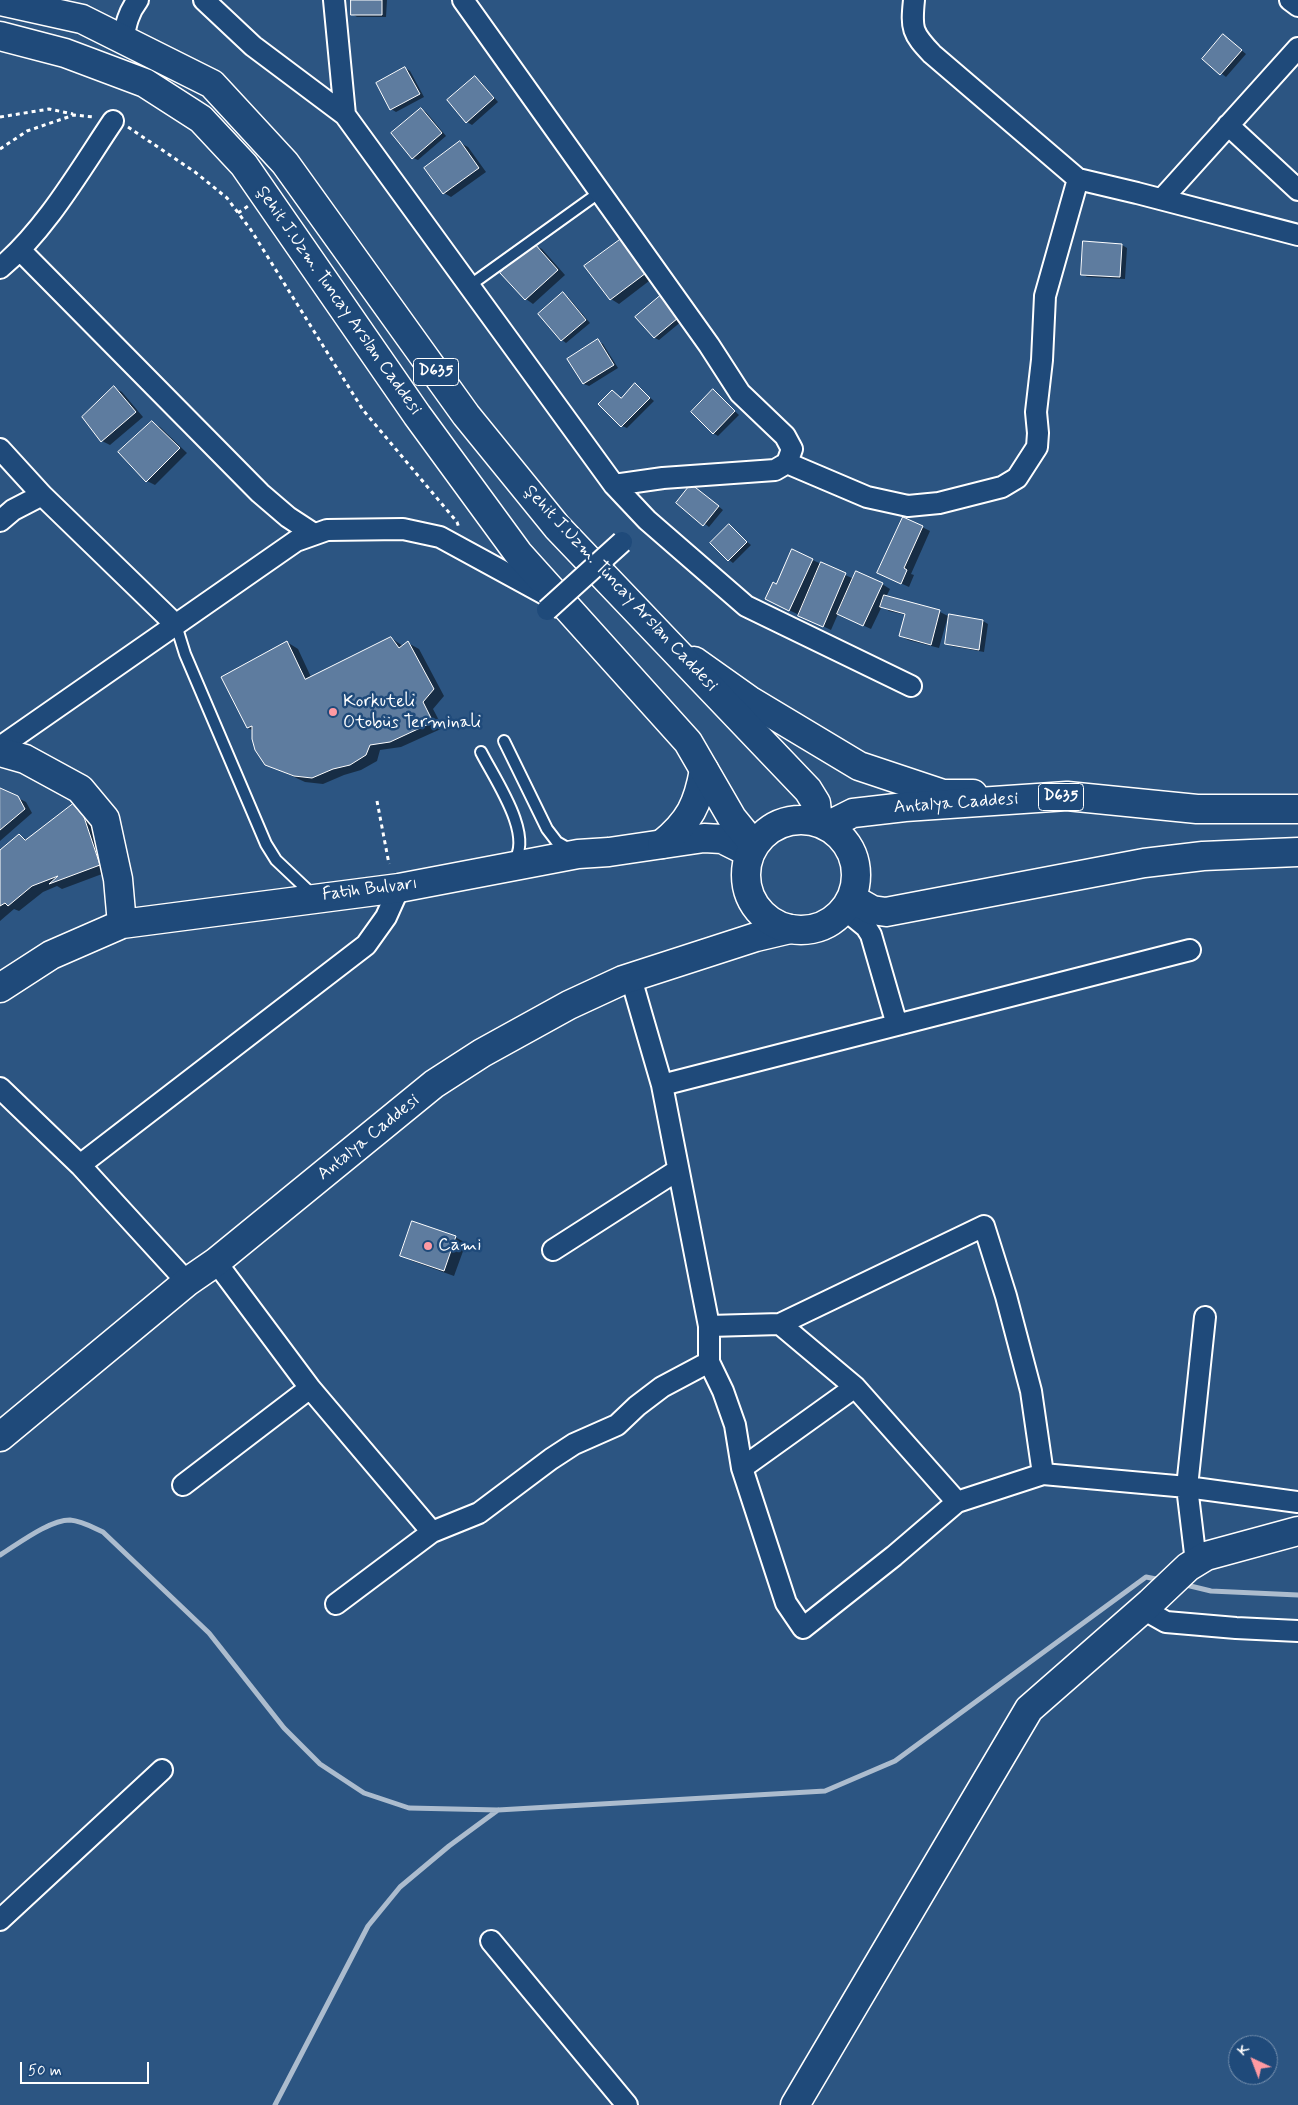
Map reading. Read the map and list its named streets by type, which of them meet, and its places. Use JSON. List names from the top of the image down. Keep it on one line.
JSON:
{"streets":{"main road":["Şehit J.Uzm. Tuncay Arslan Caddesi","D635","Antalya Caddesi","Fatih Bulvarı"]},"crossings":[["Şehit J.Uzm. Tuncay Arslan Caddesi","Antalya Caddesi"],["Şehit J.Uzm. Tuncay Arslan Caddesi","Fatih Bulvarı"],["Antalya Caddesi","Fatih Bulvarı"]],"places":["Korkuteli Otobüs Terminali","Cami"],"scale_bar":"50 m","north":"top left"}
